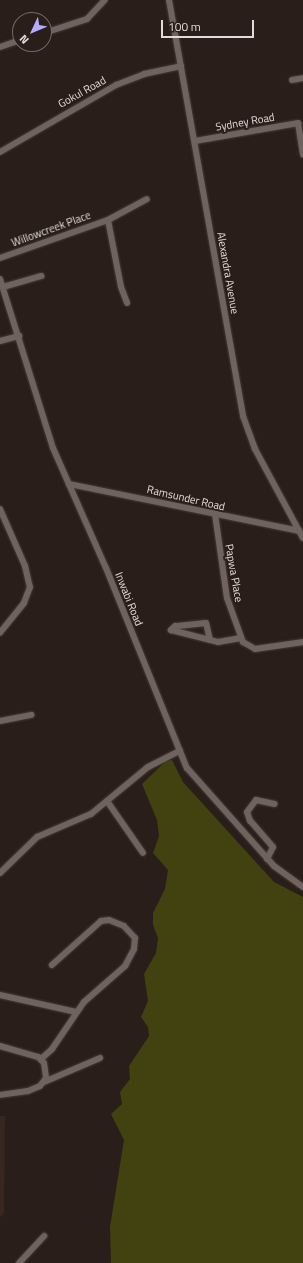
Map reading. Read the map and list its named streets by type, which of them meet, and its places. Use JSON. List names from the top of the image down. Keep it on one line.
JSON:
{"streets":{"street":["Gokul Road","Sydney Road","Willowcreek Place","Alexandra Avenue","Ramsunder Road","Papwa Place","Inwabi Road"]},"crossings":[["Gokul Road","Alexandra Avenue"],["Sydney Road","Alexandra Avenue"],["Alexandra Avenue","Ramsunder Road"],["Ramsunder Road","Papwa Place"],["Ramsunder Road","Inwabi Road"]],"scale_bar":"100 m","north":"bottom left"}
